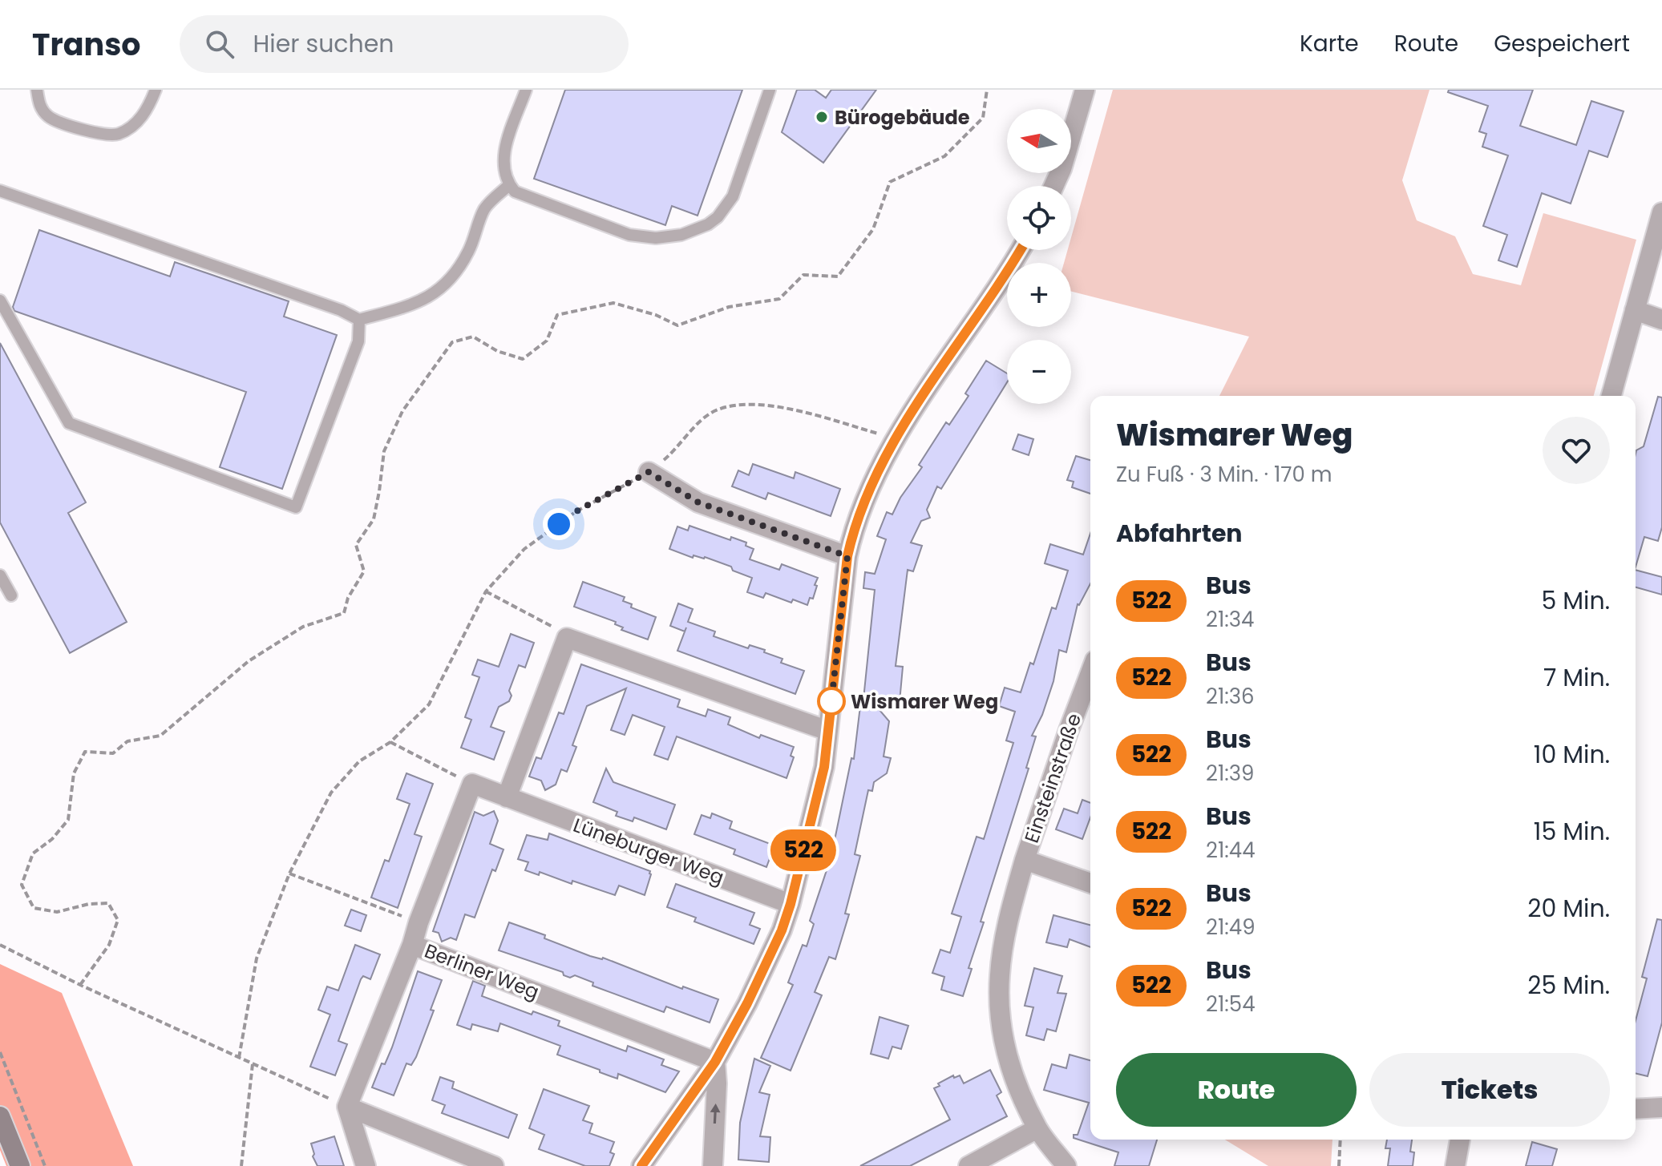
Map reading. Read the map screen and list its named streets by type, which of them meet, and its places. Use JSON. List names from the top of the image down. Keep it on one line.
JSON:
{"streets":{"street":["Einsteinstraße","Lüneburger Weg","Berliner Weg"]},"places":["Bürogebäude","Wismarer Weg"],"lines":["bus line 522"],"north":"left","page":{"header":"Transo","search":"Hier suchen","nav":["Karte","Route","Gespeichert"],"on_map":"522","map_buttons":["+","−"],"heading":[["Wismarer Weg","Zu Fuß · 3 Min. · 170 m"],"Abfahrten"],"list":[{"mark":"522","name":"Bus","note":"21:34","value":"5 Min."},{"mark":"522","name":"Bus","note":"21:36","value":"7 Min."},{"mark":"522","name":"Bus","note":"21:39","value":"10 Min."},{"mark":"522","name":"Bus","note":"21:44","value":"15 Min."},{"mark":"522","name":"Bus","note":"21:49","value":"20 Min."},{"mark":"522","name":"Bus","note":"21:54","value":"25 Min."}],"buttons":["Route","Tickets"]}}
